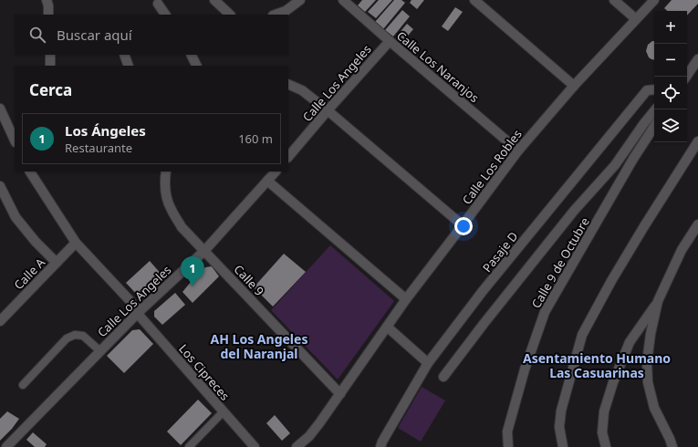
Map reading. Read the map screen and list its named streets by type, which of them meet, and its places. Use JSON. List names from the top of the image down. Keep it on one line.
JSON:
{"streets":{"street":["Calle Los Naranjos","Calle Los Angeles","Calle Los Robles","Pasaje D","Calle 9 de Octubre","Calle A","Calle 9","Los Cipreces"]},"crossings":[["Calle Los Naranjos","Calle Los Angeles"],["Calle Los Naranjos","Calle Los Robles"],["Calle Los Angeles","Calle 9"],["Calle Los Angeles","Los Cipreces"],["Calle Los Robles","Calle 9"],["Calle A","Los Cipreces"]],"districts":["AH Los Angeles del Naranjal","Asentamiento Humano Las Casuarinas"],"page":{"map_buttons":["+","−"],"search":"Buscar aquí","heading":"Cerca","list":[{"mark":"1","name":"Los Ángeles","note":"Restaurante","value":"160 m"}],"pins":"1"}}
